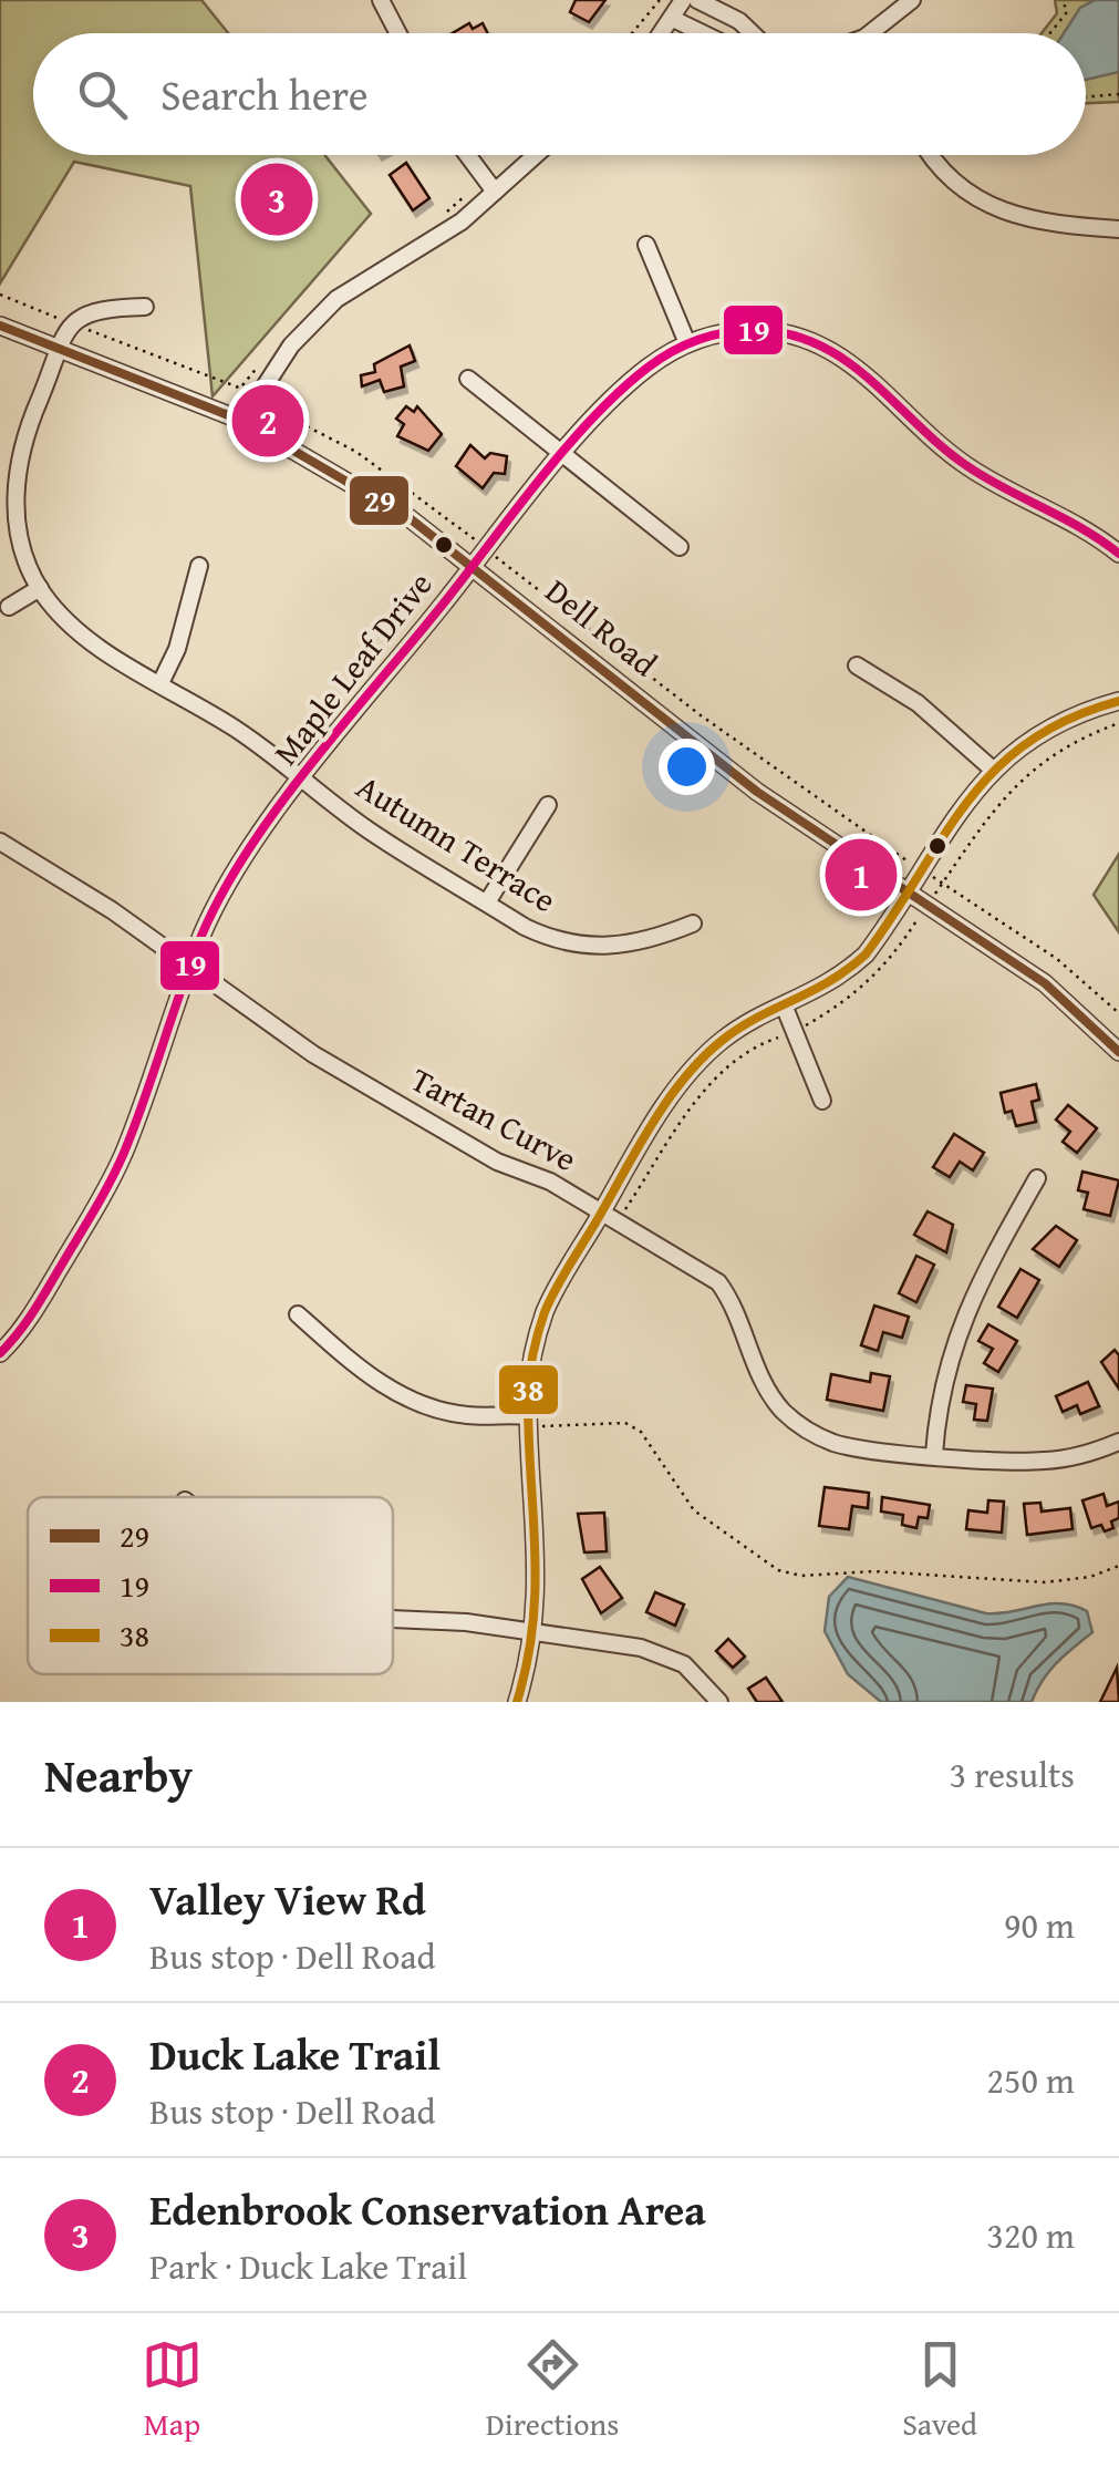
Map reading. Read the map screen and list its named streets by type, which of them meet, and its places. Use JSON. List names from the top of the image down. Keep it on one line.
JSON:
{"streets":{"street":["Dell Road","Maple Leaf Drive","Autumn Terrace","Tartan Curve"]},"crossings":[["Dell Road","Maple Leaf Drive"],["Dell Road","Autumn Terrace"],["Maple Leaf Drive","Autumn Terrace"],["Maple Leaf Drive","Tartan Curve"]],"lines":["transit line 29","transit line 19","transit line 38"],"legend":["29","19","38"],"page":{"search":"Search here","pins":["3","2","1"],"heading":["Nearby","3 results"],"list":[{"mark":"1","name":"Valley View Rd","note":"Bus stop · Dell Road","value":"90 m"},{"mark":"2","name":"Duck Lake Trail","note":"Bus stop · Dell Road","value":"250 m"},{"mark":"3","name":"Edenbrook Conservation Area","note":"Park · Duck Lake Trail","value":"320 m"}],"nav":["Map","Directions","Saved"]}}
